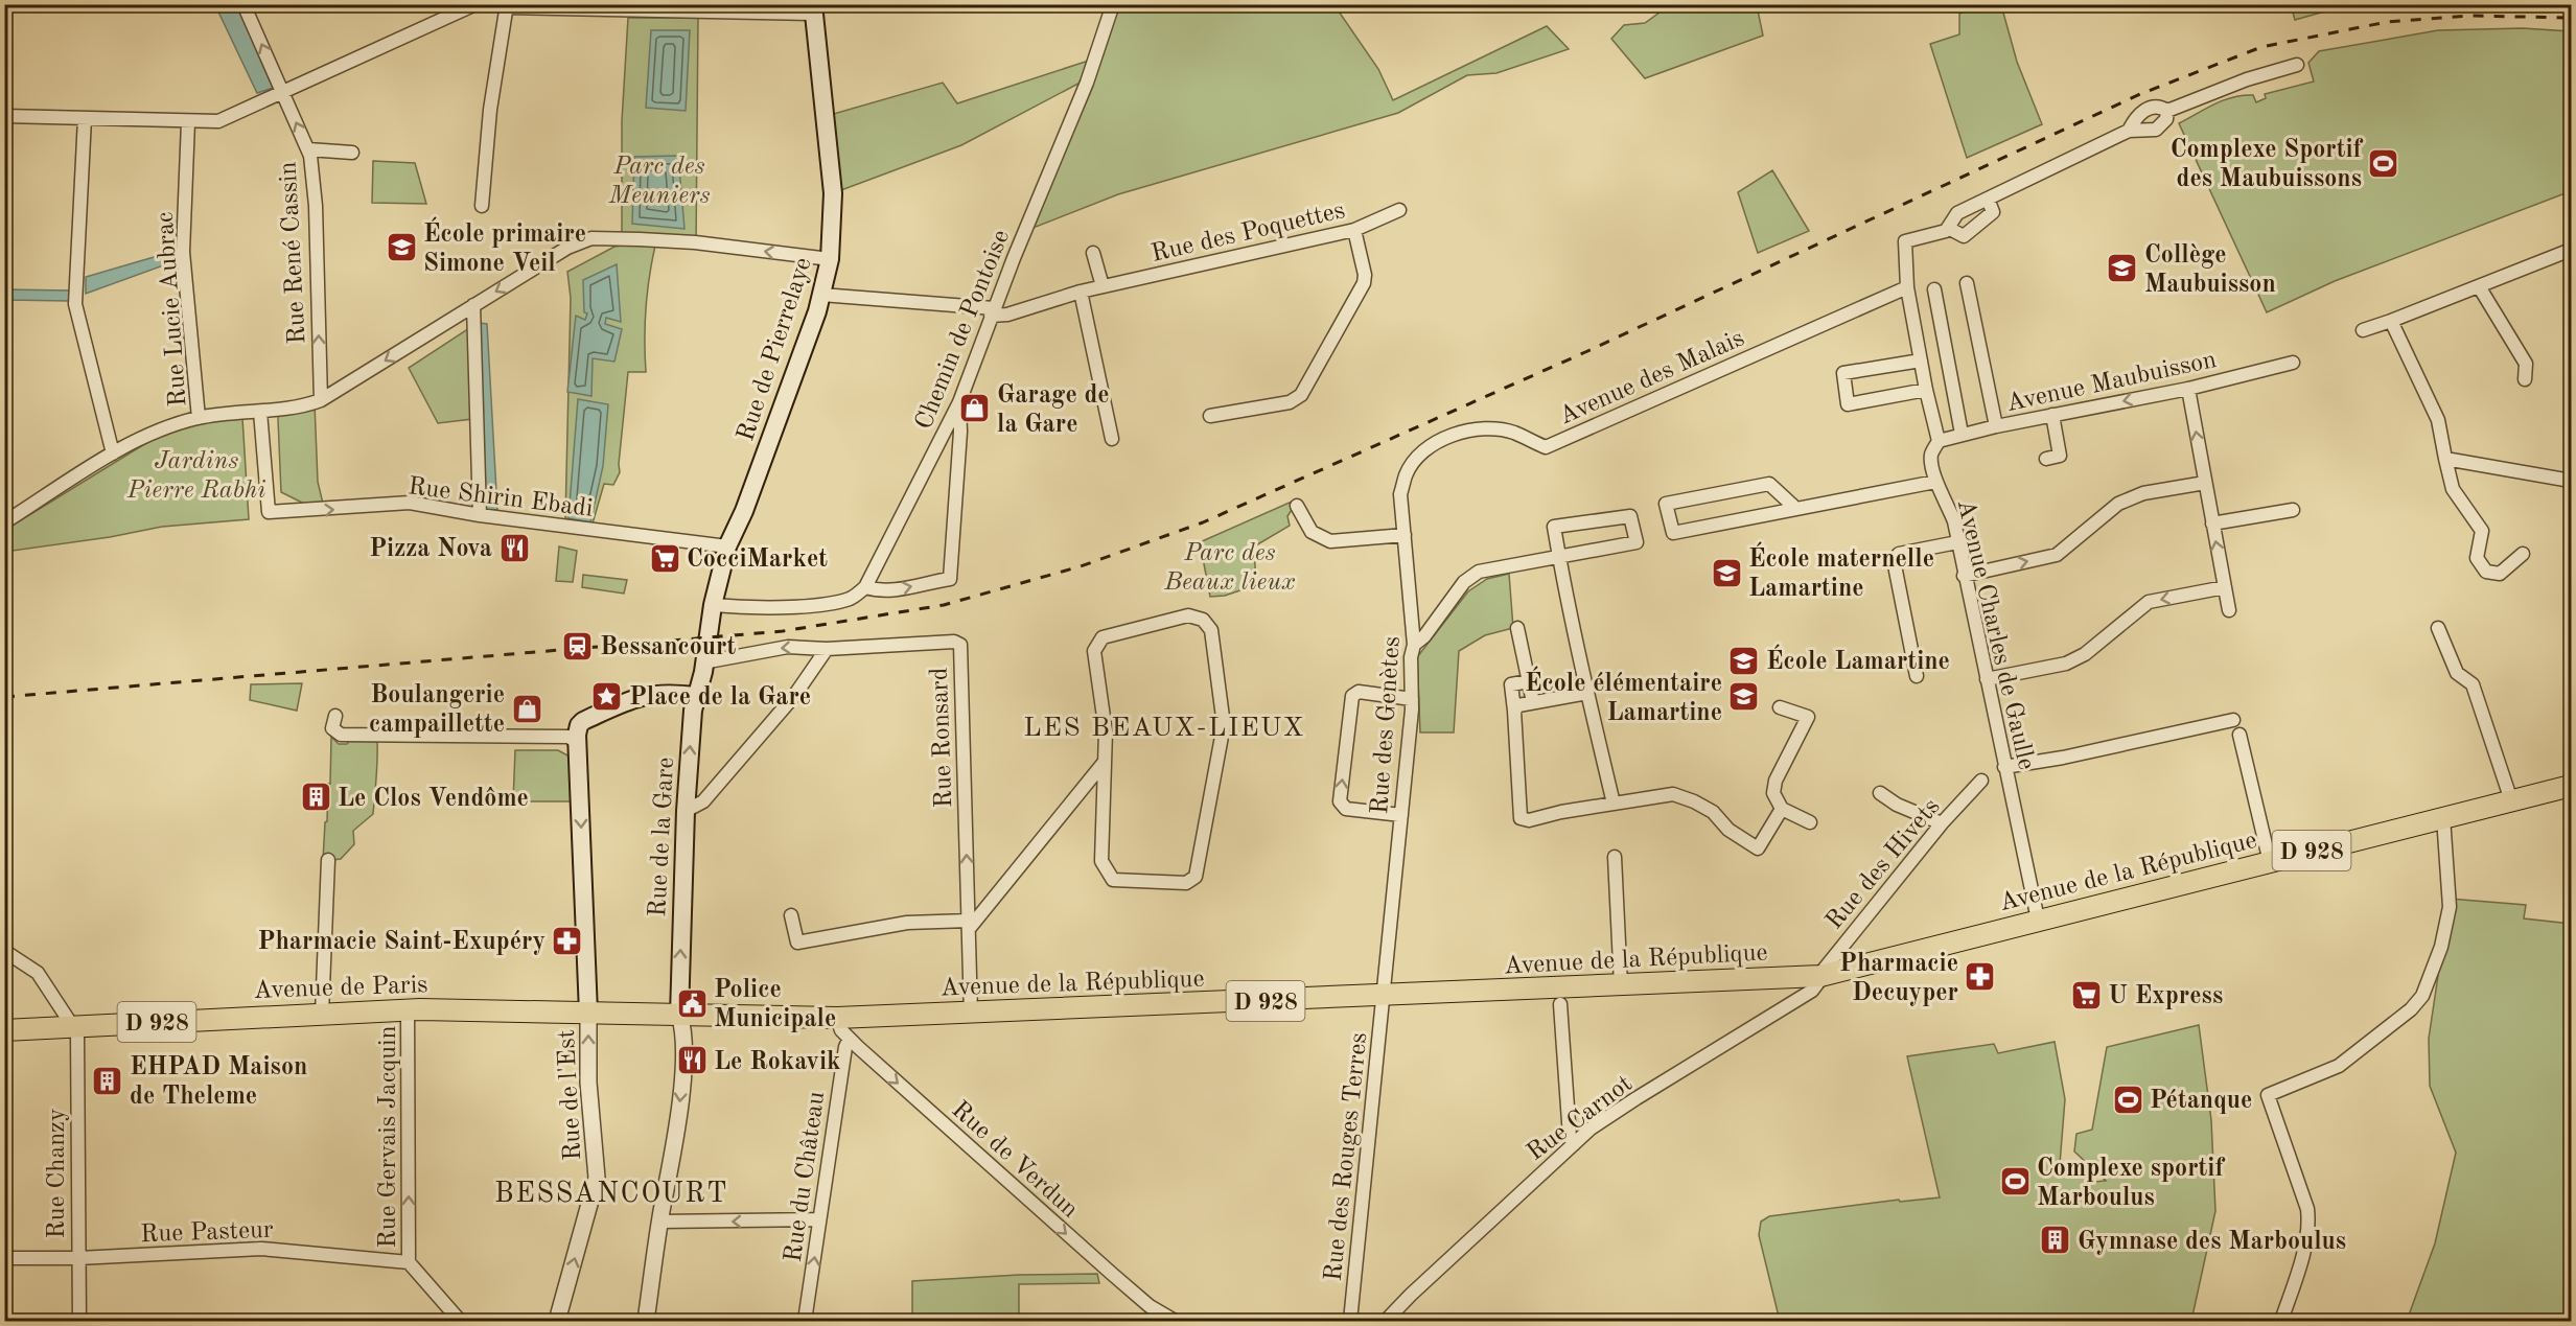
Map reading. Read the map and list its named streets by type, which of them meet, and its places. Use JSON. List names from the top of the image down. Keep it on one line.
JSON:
{"streets":{"main road":["Rue de Pierrelaye","Rue de la Gare","D 928","Avenue de la République","Avenue de Paris"],"street":["Rue des Poquettes","Rue René Cassin","Rue Lucie Aubrac","Chemin de Pontoise","Avenue des Malais","Avenue Maubuisson","Rue Shirin Ebadi","Avenue Charles de Gaulle","Rue des Genètes","Rue Ronsard","Rue des Hivets","Rue de l'Est","Rue Carnot","Rue Gervais Jacquin","Rue des Rouges Terres","Rue de Verdun","Rue Chanzy","Rue du Château","Rue Pasteur"]},"crossings":[["Rue des Poquettes","Chemin de Pontoise"],["Rue des Poquettes","Rue de Pierrelaye"],["Rue de Pierrelaye","Rue Shirin Ebadi"],["Rue de Pierrelaye","Rue Ronsard"],["Rue de Pierrelaye","Rue de la Gare"],["Avenue des Malais","Avenue Charles de Gaulle"],["Avenue des Malais","Rue des Genètes"],["Avenue Maubuisson","Avenue Charles de Gaulle"],["Avenue Charles de Gaulle","Avenue de la République"],["Rue des Genètes","Avenue de la République"],["Rue des Genètes","Rue des Rouges Terres"],["Rue Ronsard","Rue de la Gare"],["Rue Ronsard","Avenue de la République"],["Rue de la Gare","Avenue de la République"],["Rue de la Gare","Avenue de Paris"],["Rue des Hivets","Avenue de la République"],["Rue des Hivets","Rue Carnot"],["Avenue de la République","Avenue de Paris"],["Avenue de la République","Rue Carnot"],["Avenue de la République","Rue des Rouges Terres"],["Avenue de la République","Rue de Verdun"],["Avenue de Paris","Rue de l'Est"],["Avenue de Paris","Rue Gervais Jacquin"],["Avenue de Paris","Rue Chanzy"],["Rue Gervais Jacquin","Rue Pasteur"],["Rue de Verdun","Rue du Château"],["Rue Chanzy","Rue Pasteur"]],"one_way":["Rue René Cassin","Rue Gervais Jacquin","Rue de Verdun","Rue du Château"],"districts":["LES BEAUX-LIEUX","BESSANCOURT"],"parks":["Parc des Meuniers","Jardins Pierre Rabhi","Parc des Beaux lieux"],"places":{"sports":["Complexe Sportif des Maubuissons","Pétanque","Complexe sportif Marboulus"],"school or university":["École primaire Simone Veil","Collège Maubuisson","École maternelle Lamartine","École Lamartine","École élémentaire Lamartine"],"shop":["Garage de la Gare","Boulangerie campaillette"],"restaurant":["Pizza Nova","Le Rokavik"],"supermarket":["CocciMarket","U Express"],"station":["Bessancourt"],"place":["Place de la Gare"],"building":["Le Clos Vendôme","EHPAD Maison de Theleme","Gymnase des Marboulus"],"pharmacy":["Pharmacie Saint-Exupéry","Pharmacie Decuyper"],"public building":["Police Municipale"]}}
